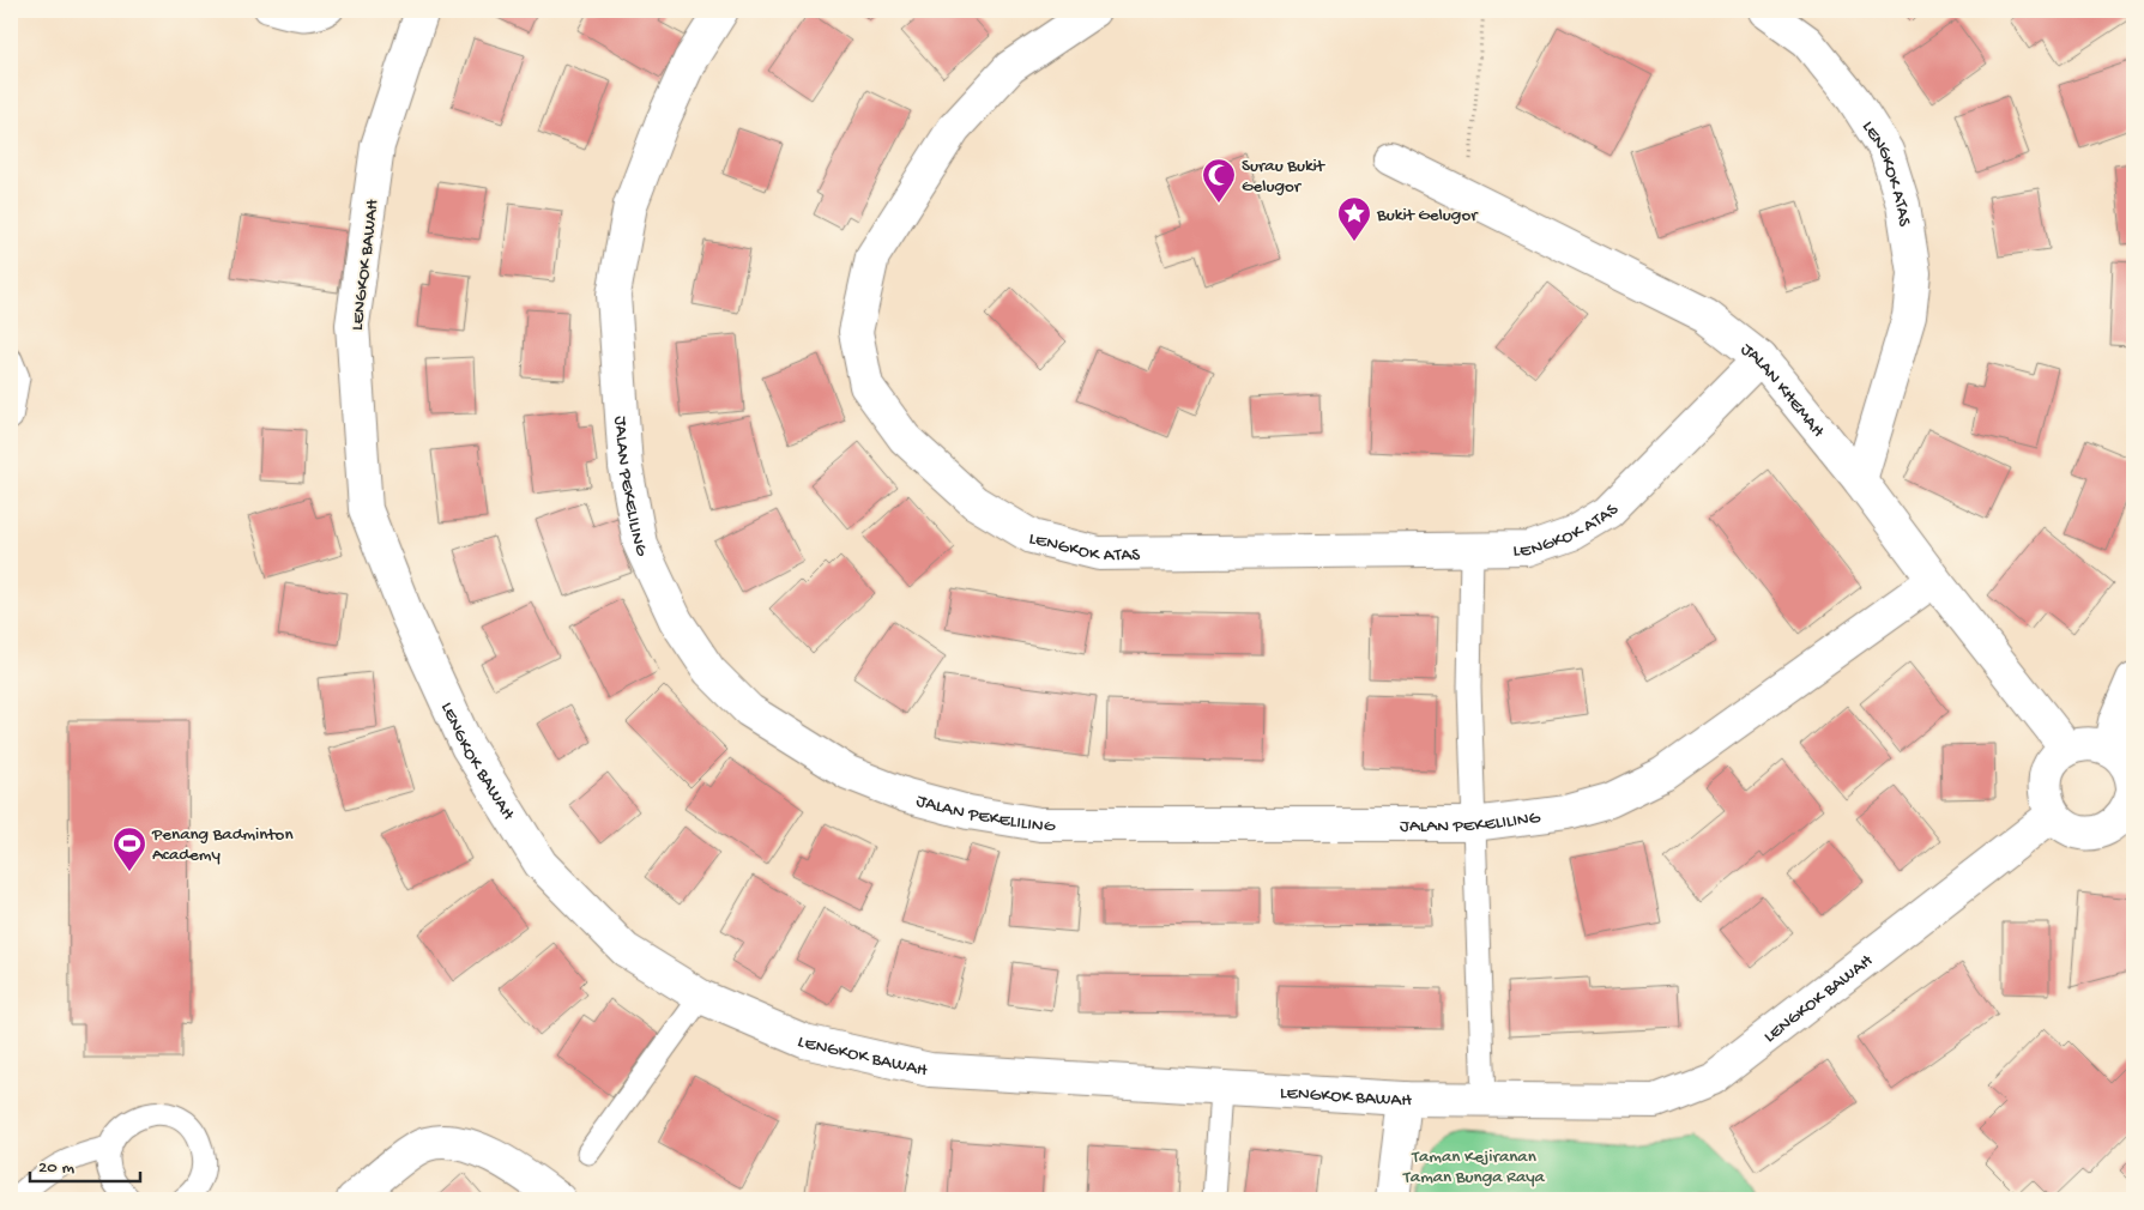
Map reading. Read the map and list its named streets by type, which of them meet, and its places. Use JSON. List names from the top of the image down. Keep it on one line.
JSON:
{"streets":{"street":["LENGKOK ATAS","LENGKOK BAWAH","JALAN KHEMAH","JALAN PEKELILING"]},"crossings":[["LENGKOK ATAS","JALAN KHEMAH"],["LENGKOK BAWAH","JALAN KHEMAH"],["JALAN KHEMAH","JALAN PEKELILING"]],"parks":["Taman Kejiranan Taman Bunga Raya"],"places":{"mosque":["Surau Bukit Gelugor"],"place":["Bukit Gelugor"],"sports":["Penang Badminton Academy"]},"scale_bar":"20 m"}
